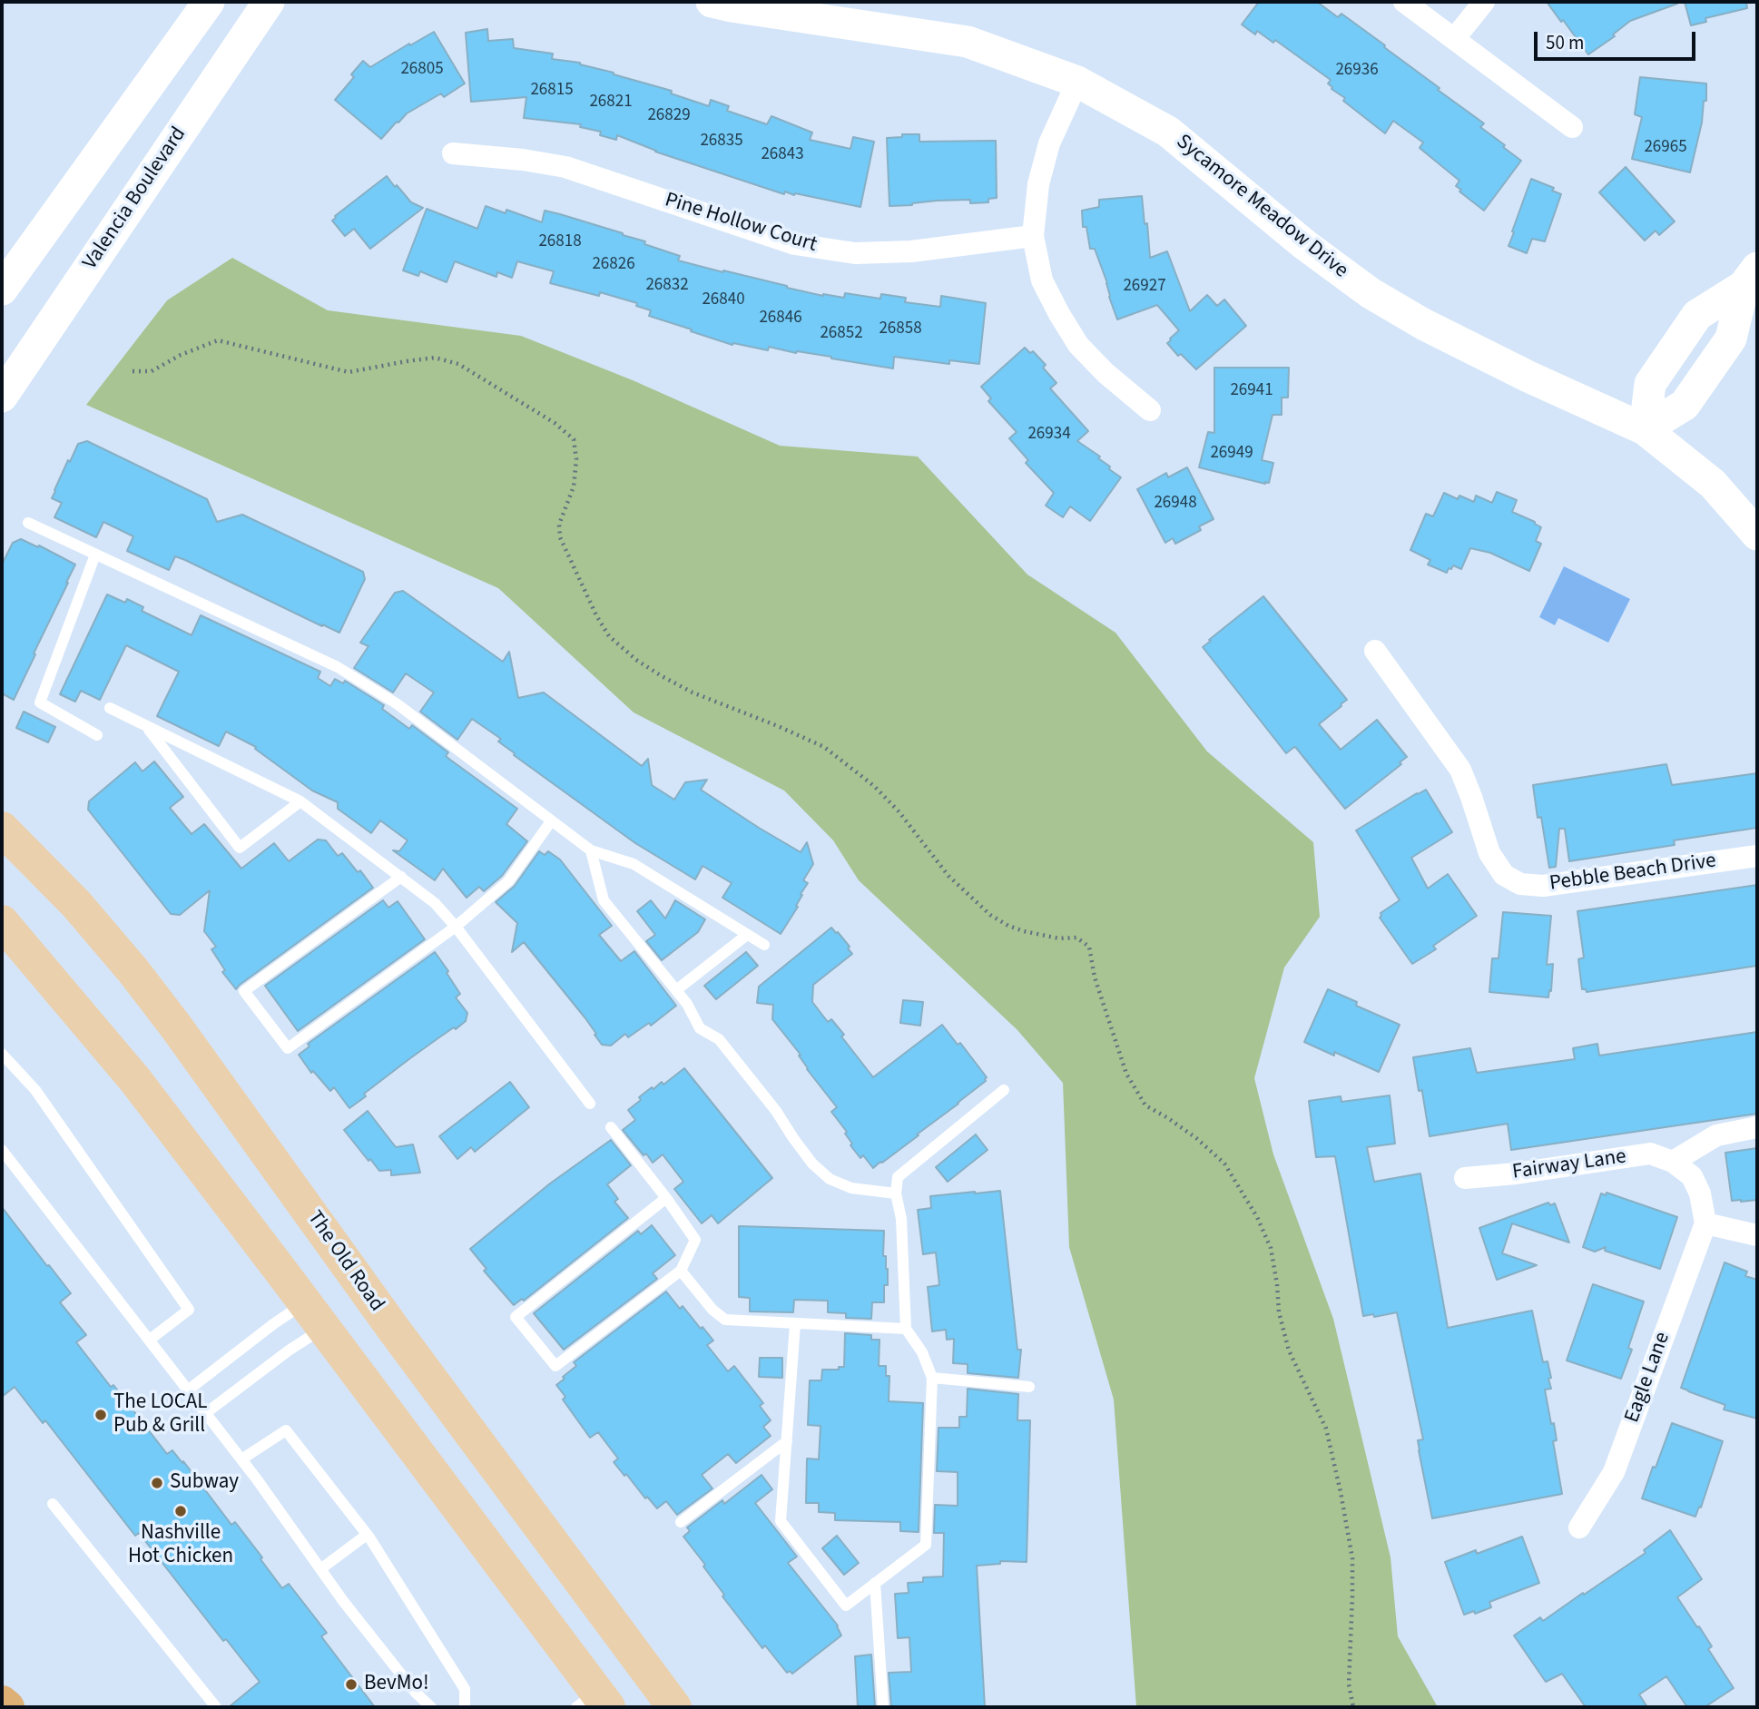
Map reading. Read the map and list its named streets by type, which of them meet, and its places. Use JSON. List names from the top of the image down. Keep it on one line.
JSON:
{"streets":{"main road":["The Old Road"],"street":["Valencia Boulevard","Sycamore Meadow Drive","Pine Hollow Court","Pebble Beach Drive","Fairway Lane","Eagle Lane"]},"places":["The LOCAL Pub & Grill","Subway","Nashville Hot Chicken","BevMo!"],"house_numbers":["26805","26936","26815","26821","26829","26835","26965","26843","26818","26826","26832","26927","26840","26846","26858","26852","26941","26934","26949","26948"],"scale_bar":"50 m"}
